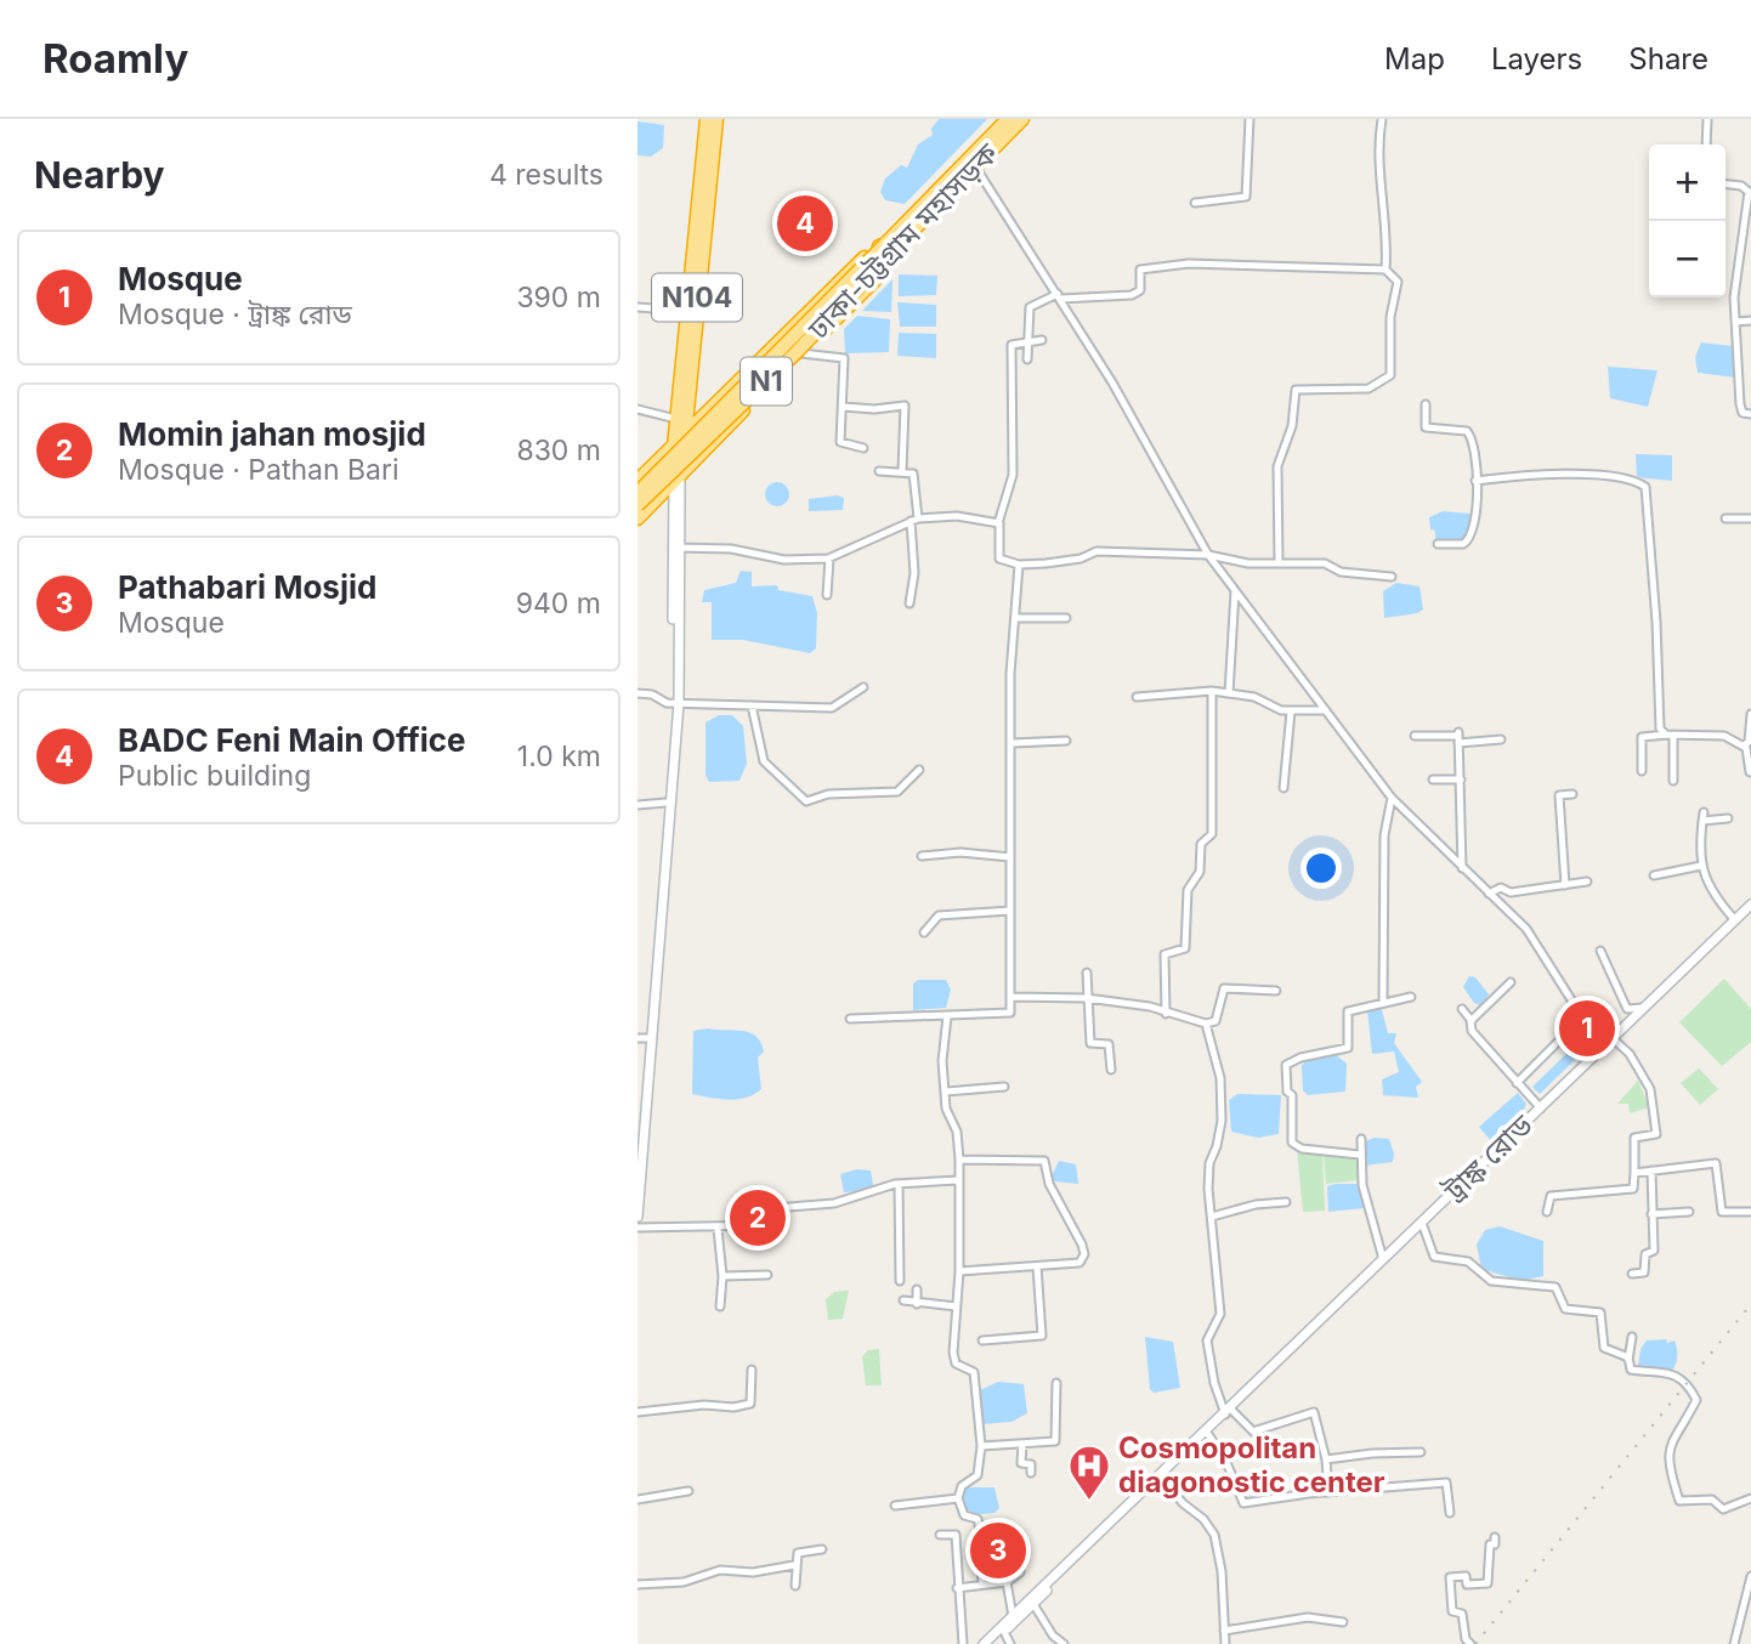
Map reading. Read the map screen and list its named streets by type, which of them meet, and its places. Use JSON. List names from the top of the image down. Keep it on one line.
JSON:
{"streets":{"highway":["ঢাকা-চট্টগ্রাম মহাসড়ক","N104","N1"],"main road":["ট্রাঙ্ক রোড"]},"places":{"hospital":["Cosmopolitan diagonostic center"]},"page":{"header":"Roamly","nav":["Map","Layers","Share"],"heading":["Nearby","4 results"],"map_buttons":["+","−"],"pins":["4","1","2","3"],"list":[{"mark":"1","name":"Mosque","note":"Mosque · ট্রাঙ্ক রোড","value":"390 m"},{"mark":"2","name":"Momin jahan mosjid","note":"Mosque · Pathan Bari","value":"830 m"},{"mark":"3","name":"Pathabari Mosjid","note":"Mosque","value":"940 m"},{"mark":"4","name":"BADC Feni Main Office","note":"Public building","value":"1.0 km"}]}}
